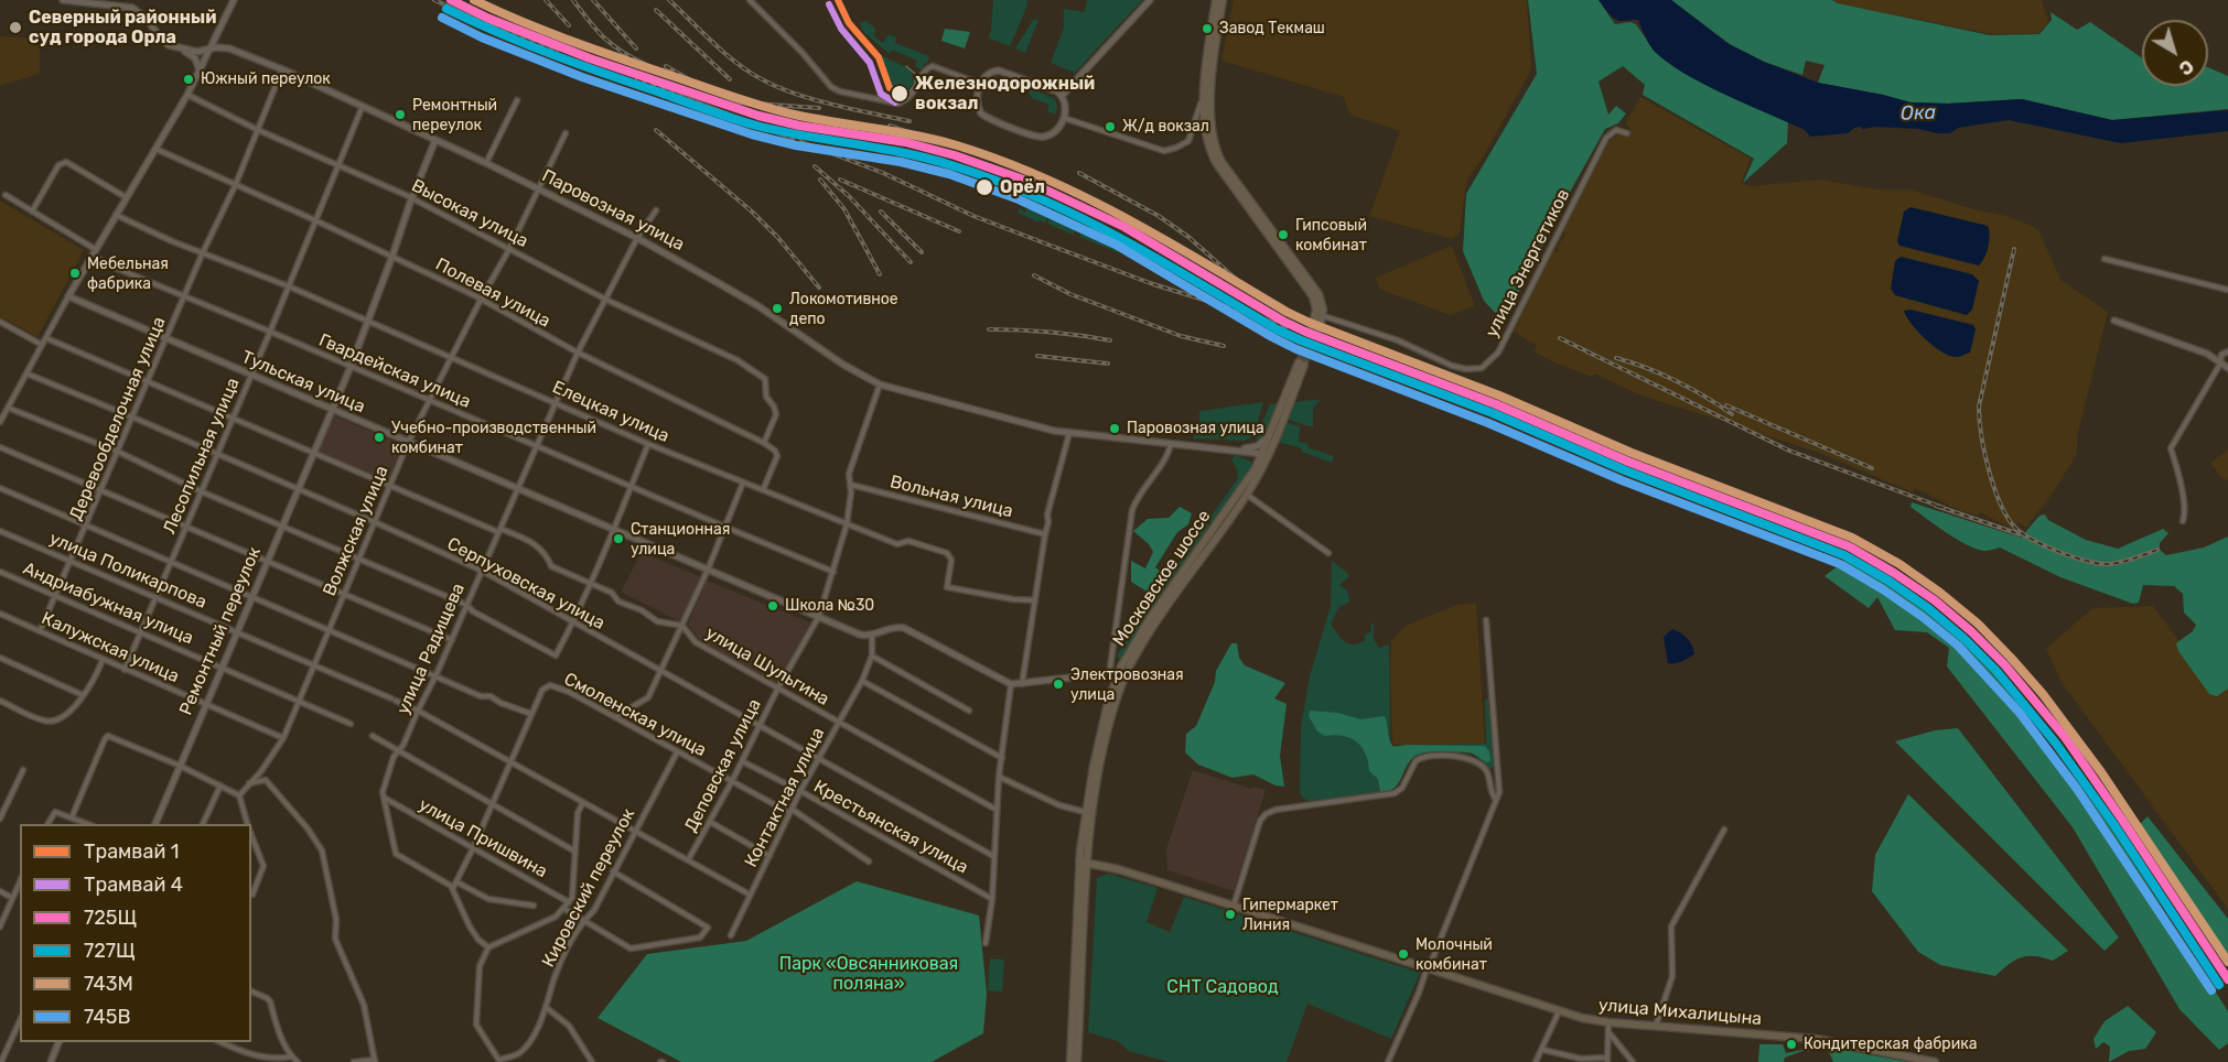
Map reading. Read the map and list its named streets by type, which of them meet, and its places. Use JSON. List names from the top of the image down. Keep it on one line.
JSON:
{"streets":{"main road":["Паровозная улица","Тульская улица","Московское шоссе","Ремонтный переулок","улица Михалицына"],"street":["Высокая улица","улица Энергетиков","Полевая улица","Гвардейская улица","Елецкая улица","Деревообделочная улица","Лесопильная улица","Вольная улица","Волжская улица","улица Поликарпова","Серпуховская улица","Андриабужная улица","Калужская улица","улица Радищева","улица Шульгина","Смоленская улица","Деповская улица","Контактная улица","Крестьянская улица","улица Пришвина","Кировский переулок"]},"crossings":[["Паровозная улица","Деревообделочная улица"],["Паровозная улица","Лесопильная улица"],["Паровозная улица","Волжская улица"],["Паровозная улица","Московское шоссе"],["Паровозная улица","Ремонтный переулок"],["Паровозная улица","улица Радищева"],["Паровозная улица","Деповская улица"],["Высокая улица","Полевая улица"],["Высокая улица","Деревообделочная улица"],["Высокая улица","Лесопильная улица"],["Высокая улица","Волжская улица"],["Высокая улица","Ремонтный переулок"],["Высокая улица","улица Радищева"],["Полевая улица","Деревообделочная улица"],["Полевая улица","Лесопильная улица"],["Полевая улица","Волжская улица"],["Полевая улица","Ремонтный переулок"],["Полевая улица","улица Радищева"],["Гвардейская улица","Деревообделочная улица"],["Гвардейская улица","Лесопильная улица"],["Гвардейская улица","Волжская улица"],["Гвардейская улица","Ремонтный переулок"],["Гвардейская улица","улица Радищева"],["Гвардейская улица","Деповская улица"],["Тульская улица","Деревообделочная улица"],["Тульская улица","Лесопильная улица"],["Тульская улица","Волжская улица"],["Тульская улица","Ремонтный переулок"],["Тульская улица","улица Радищева"],["Тульская улица","Деповская улица"],["Тульская улица","Контактная улица"],["Елецкая улица","Деревообделочная улица"],["Елецкая улица","Лесопильная улица"],["Елецкая улица","Волжская улица"],["Елецкая улица","Ремонтный переулок"],["Елецкая улица","улица Радищева"],["Елецкая улица","Деповская улица"],["Деревообделочная улица","улица Поликарпова"],["Деревообделочная улица","Серпуховская улица"],["Деревообделочная улица","Андриабужная улица"],["Деревообделочная улица","Калужская улица"],["Деревообделочная улица","улица Шульгина"],["Деревообделочная улица","Смоленская улица"],["Лесопильная улица","улица Поликарпова"],["Лесопильная улица","Серпуховская улица"],["Лесопильная улица","Андриабужная улица"],["Лесопильная улица","Калужская улица"],["Лесопильная улица","улица Шульгина"],["Лесопильная улица","Смоленская улица"],["Вольная улица","Деповская улица"],["Волжская улица","улица Поликарпова"],["Волжская улица","Серпуховская улица"],["Волжская улица","Андриабужная улица"],["Волжская улица","Калужская улица"],["Волжская улица","улица Шульгина"],["Волжская улица","Смоленская улица"],["улица Поликарпова","Ремонтный переулок"],["улица Поликарпова","улица Радищева"],["улица Поликарпова","Деповская улица"],["улица Поликарпова","Контактная улица"],["улица Поликарпова","Кировский переулок"],["Московское шоссе","улица Михалицына"],["Серпуховская улица","Ремонтный переулок"],["Серпуховская улица","улица Радищева"],["Серпуховская улица","Смоленская улица"],["Серпуховская улица","Деповская улица"],["Серпуховская улица","Контактная улица"],["Андриабужная улица","Ремонтный переулок"],["Ремонтный переулок","Калужская улица"],["Ремонтный переулок","улица Шульгина"],["Ремонтный переулок","Смоленская улица"],["улица Радищева","улица Шульгина"],["улица Радищева","Смоленская улица"],["улица Радищева","улица Пришвина"],["улица Шульгина","Деповская улица"],["улица Шульгина","Контактная улица"],["Смоленская улица","Деповская улица"],["Смоленская улица","Кировский переулок"],["Деповская улица","Крестьянская улица"],["Контактная улица","Крестьянская улица"]],"water":["Ока"],"parks":["Парк «Овсянниковая поляна»","СНТ Садовод"],"places":["Северный районный суд города Орла","Завод Текмаш","Южный переулок","Железнодорожный вокзал","Ремонтный переулок","Ж/д вокзал","Орёл","Гипсовый комбинат","Мебельная фабрика","Локомотивное депо","Паровозная улица","Учебно-производственный комбинат","Станционная улица","Школа №30","Электровозная улица","Гипермаркет Линия","Молочный комбинат","Кондитерская фабрика"],"lines":["tram line 1","transit line 725Щ","transit line 743М","tram line 4","transit line 727Щ","transit line 745В"],"legend":["Трамвай 1","Трамвай 4","725Щ","727Щ","743М","745В"],"north":"bottom right"}
